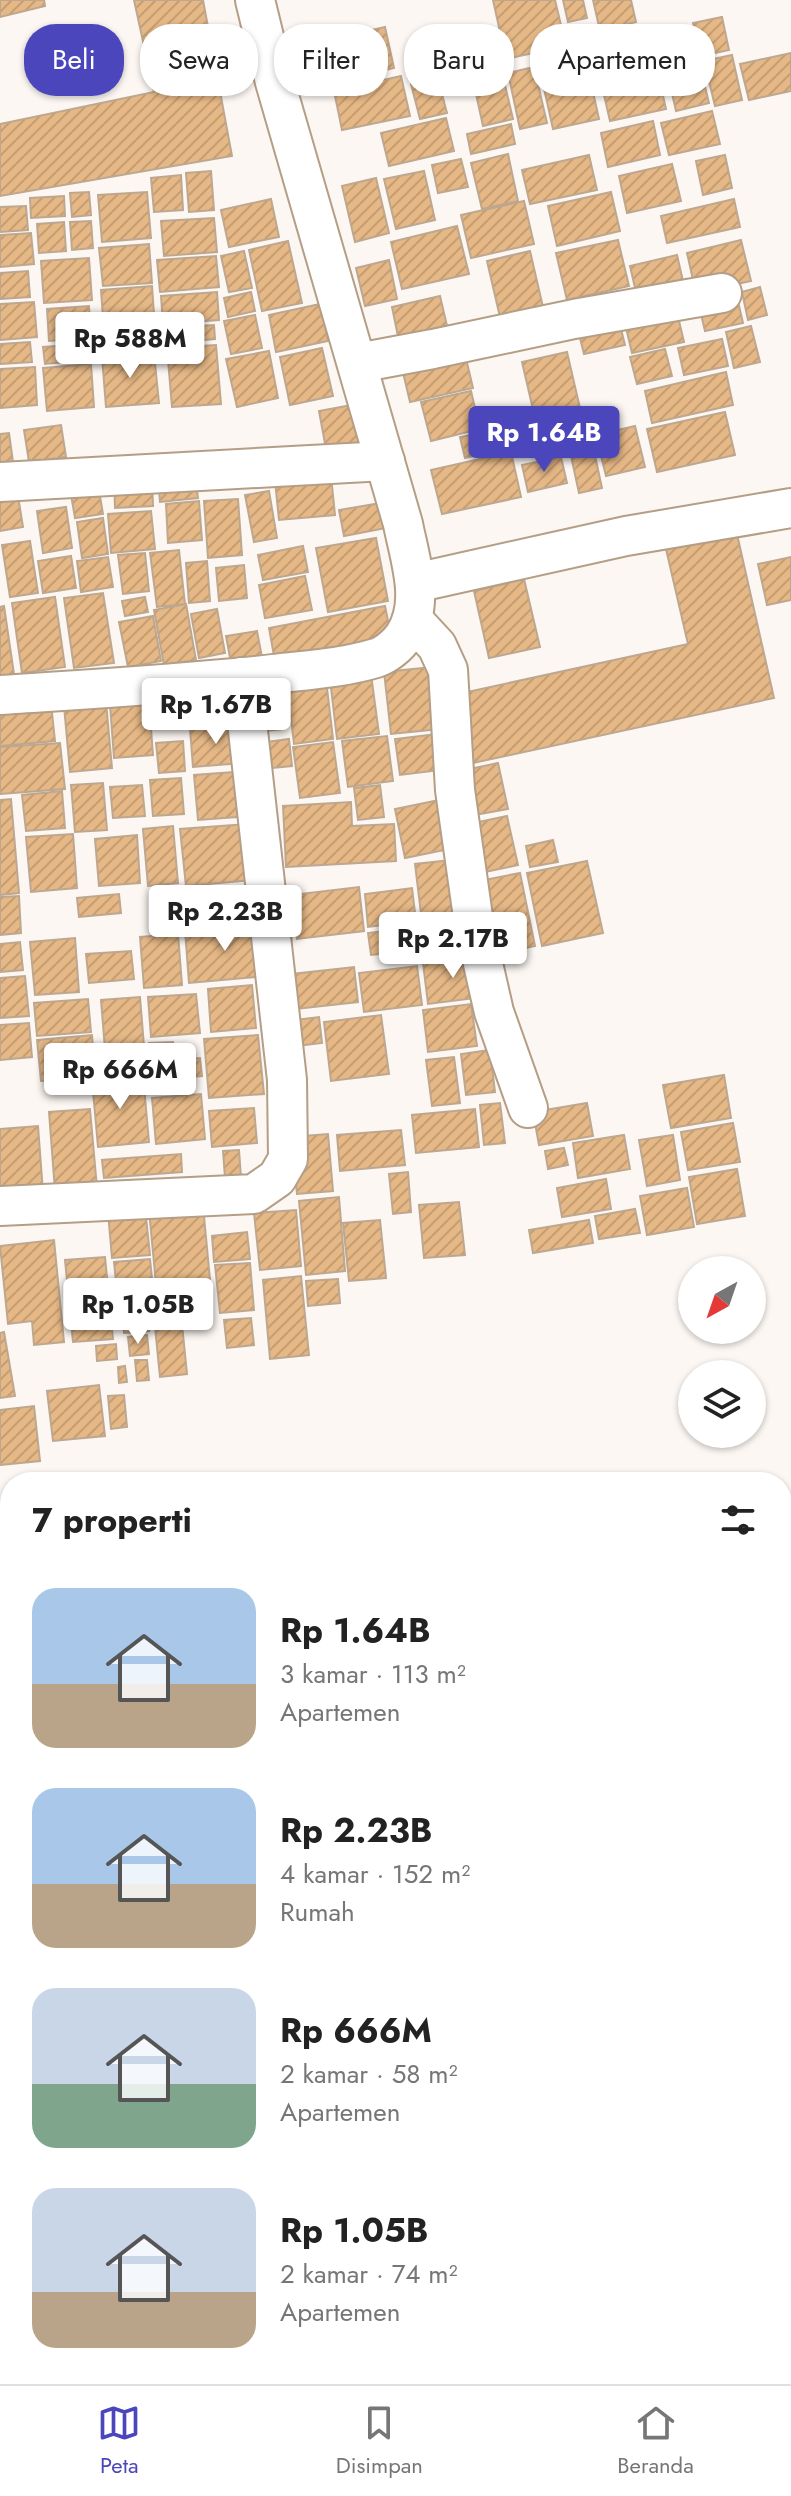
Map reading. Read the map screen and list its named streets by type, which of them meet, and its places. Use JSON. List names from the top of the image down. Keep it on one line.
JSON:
{"north":"bottom left","page":{"chip":["Beli","Sewa","Filter","Baru","Apartemen"],"price":["Rp 588M","Rp 1.64B","Rp 1.67B","Rp 2.23B","Rp 2.17B","Rp 666M","Rp 1.05B"],"heading":"7 properti","list":[{"name":"Rp 1.64B","note":"3 kamar · 113 m² · Apartemen"},{"name":"Rp 2.23B","note":"4 kamar · 152 m² · Rumah"},{"name":"Rp 666M","note":"2 kamar · 58 m² · Apartemen"},{"name":"Rp 1.05B","note":"2 kamar · 74 m² · Apartemen"}],"tabs":["Peta","Disimpan","Beranda"]}}
